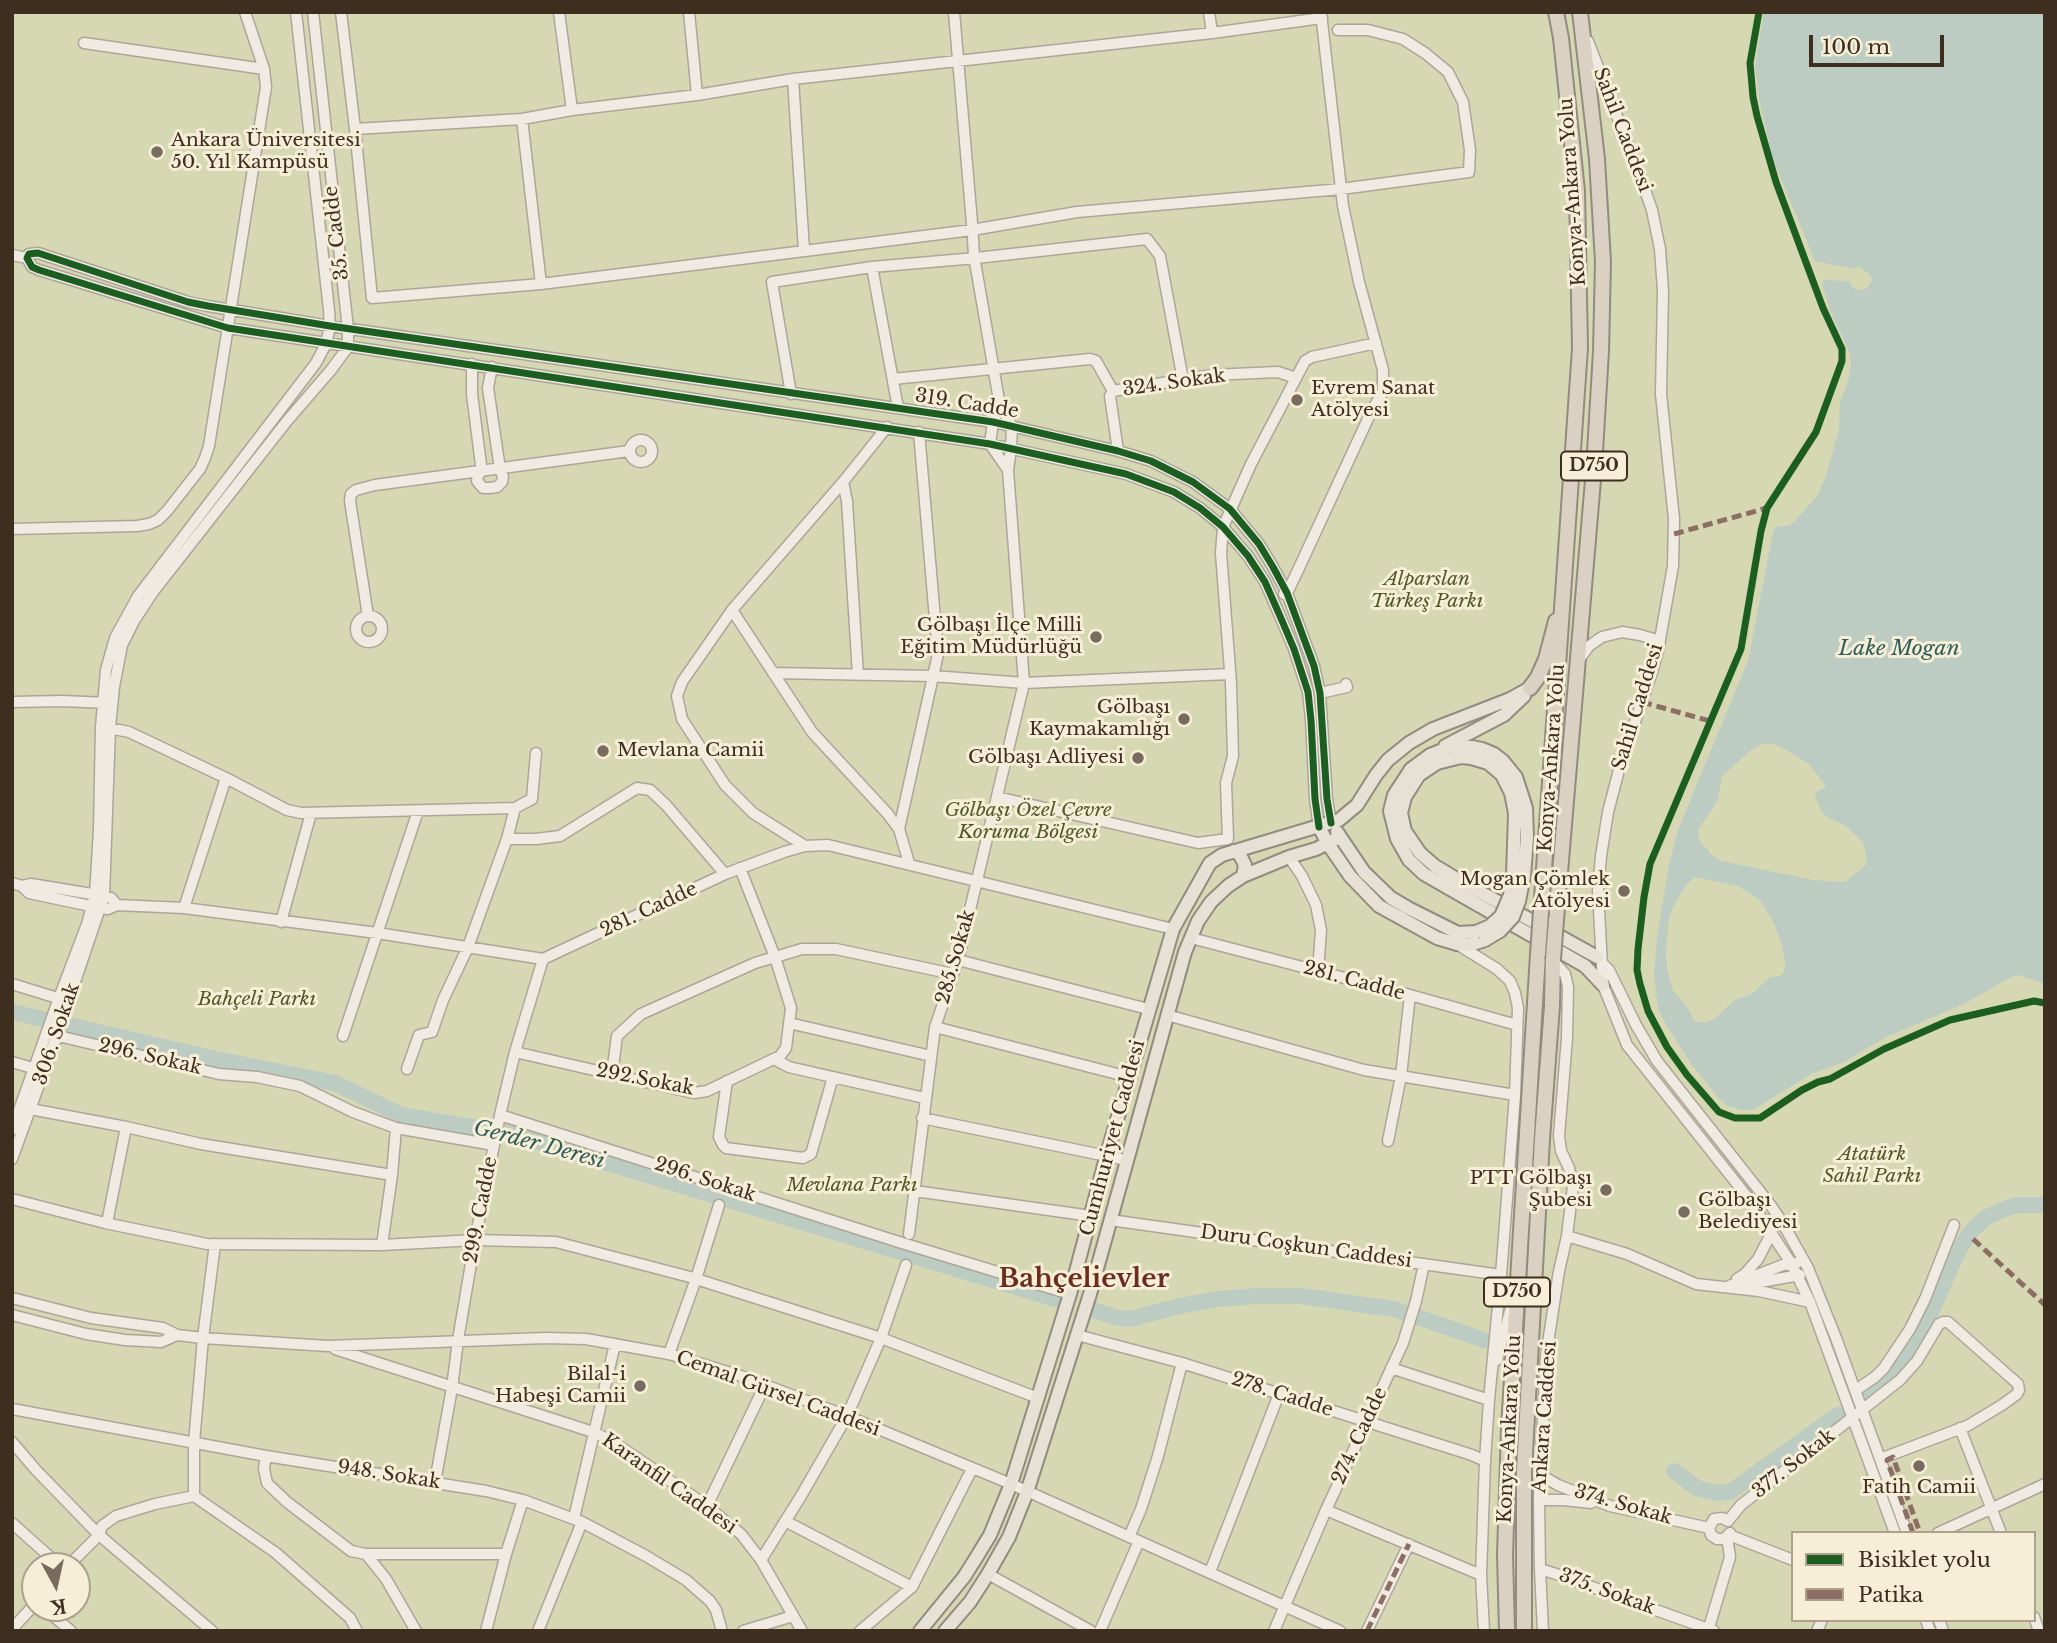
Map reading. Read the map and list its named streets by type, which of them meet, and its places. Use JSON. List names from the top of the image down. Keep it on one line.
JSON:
{"streets":{"highway":["Konya-Ankara Yolu","D750"],"main road":["319. Cadde","Cumhuriyet Caddesi"],"street":["Sahil Caddesi","35. Cadde","324. Sokak","281. Cadde","285.Sokak","306. Sokak","296. Sokak","292.Sokak","299. Cadde","Duru Coşkun Caddesi","Cemal Gürsel Caddesi","278. Cadde","Ankara Caddesi","274. Cadde","377. Sokak","948. Sokak","Karanfil Caddesi","374. Sokak","375. Sokak"]},"crossings":[["Sahil Caddesi","D750"],["Sahil Caddesi","377. Sokak"],["Konya-Ankara Yolu","D750"],["Konya-Ankara Yolu","Ankara Caddesi"],["35. Cadde","319. Cadde"],["35. Cadde","306. Sokak"],["324. Sokak","319. Cadde"],["319. Cadde","281. Cadde"],["319. Cadde","285.Sokak"],["319. Cadde","Cumhuriyet Caddesi"],["D750","Ankara Caddesi"],["281. Cadde","285.Sokak"],["281. Cadde","Cumhuriyet Caddesi"],["281. Cadde","299. Cadde"],["306. Sokak","296. Sokak"],["296. Sokak","Cumhuriyet Caddesi"],["296. Sokak","299. Cadde"],["292.Sokak","299. Cadde"],["Cumhuriyet Caddesi","Duru Coşkun Caddesi"],["Cumhuriyet Caddesi","Cemal Gürsel Caddesi"],["Cumhuriyet Caddesi","278. Cadde"],["299. Cadde","Cemal Gürsel Caddesi"],["299. Cadde","948. Sokak"],["299. Cadde","Karanfil Caddesi"],["Duru Coşkun Caddesi","274. Cadde"],["Cemal Gürsel Caddesi","274. Cadde"],["Cemal Gürsel Caddesi","Karanfil Caddesi"],["278. Cadde","274. Cadde"],["Ankara Caddesi","374. Sokak"],["Ankara Caddesi","375. Sokak"],["377. Sokak","374. Sokak"]],"districts":["Bahçelievler"],"water":["Lake Mogan","Gerder Deresi"],"parks":["Alparslan Türkeş Parkı","Gölbaşı Özel Çevre Koruma Bölgesi","Bahçeli Parkı","Atatürk Sahil Parkı","Mevlana Parkı"],"places":["Ankara Üniversitesi 50. Yıl Kampüsü","Evrem Sanat Atölyesi","Gölbaşı İlçe Milli Eğitim Müdürlüğü","Gölbaşı Kaymakamlığı","Mevlana Camii","Gölbaşı Adliyesi","Mogan Çömlek Atölyesi","PTT Gölbaşı Şubesi","Gölbaşı Belediyesi","Bilal-i Habeşi Camii","Fatih Camii"],"legend":["Bisiklet yolu","Patika"],"scale_bar":"100 m","north":"bottom"}
